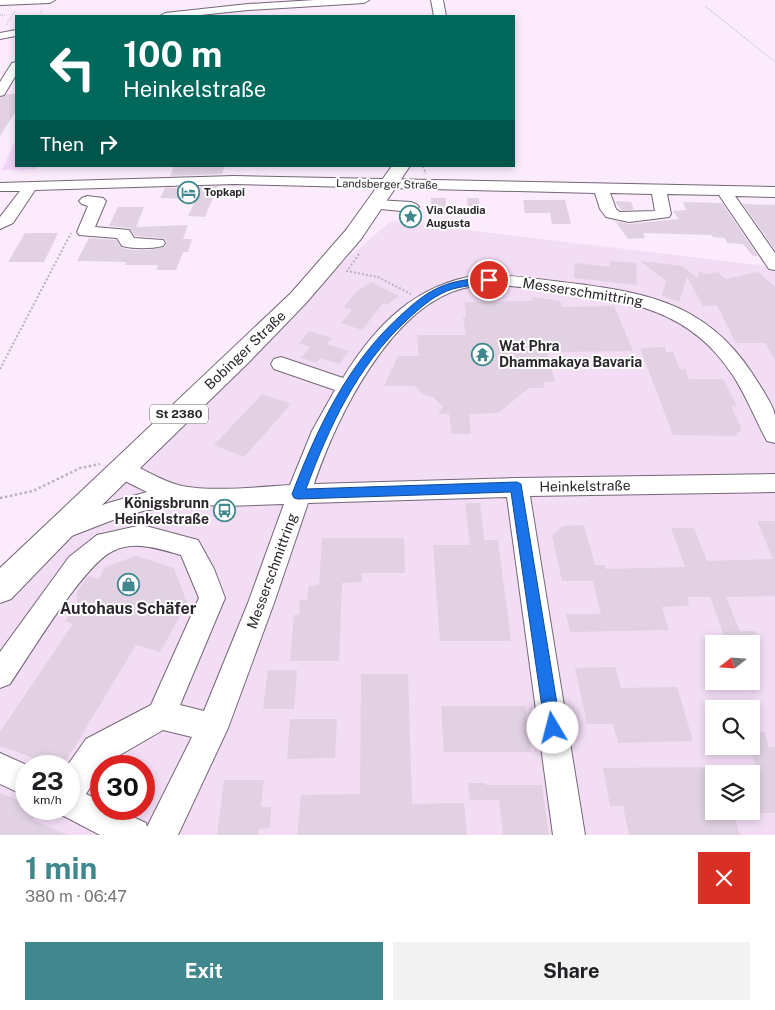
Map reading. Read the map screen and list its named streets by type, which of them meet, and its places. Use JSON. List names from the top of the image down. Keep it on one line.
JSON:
{"streets":{"main road":["Bobinger Straße","St 2380"],"street":["Landsberger Straße","Messerschmittring","Heinkelstraße"]},"crossings":[["Landsberger Straße","Bobinger Straße"],["Landsberger Straße","St 2380"],["Messerschmittring","Heinkelstraße"],["Bobinger Straße","St 2380"],["Bobinger Straße","Heinkelstraße"]],"places":{"hotel":["Topkapi"],"place":["Via Claudia Augusta"],"temple":["Wat Phra Dhammakaya Bavaria"],"bus stop":["Königsbrunn Heinkelstraße"],"shop":["Autohaus Schäfer"]},"north":"left","page":{"turn":["100 m","Heinkelstraße"],"then":"Then","speed":"23 km/h","limit":"30","heading":["1 min","380 m · 06:47"],"buttons":["Exit","Share"]}}
